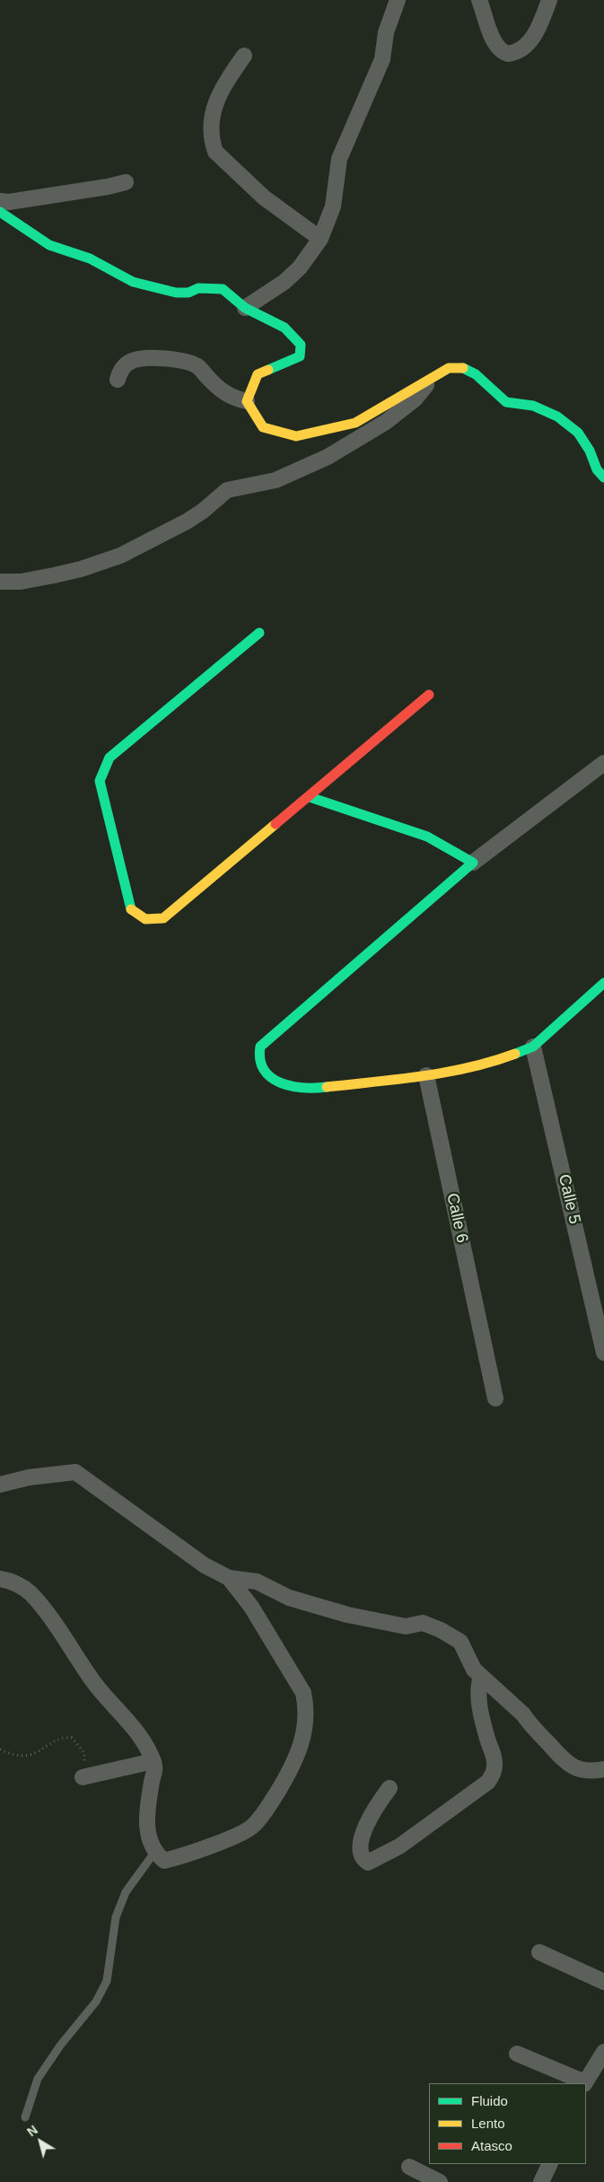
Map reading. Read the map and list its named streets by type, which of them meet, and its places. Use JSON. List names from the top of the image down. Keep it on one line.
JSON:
{"streets":{"street":["Calle 5","Calle 6"]},"legend":["Fluido","Lento","Atasco"],"north":"top left"}
